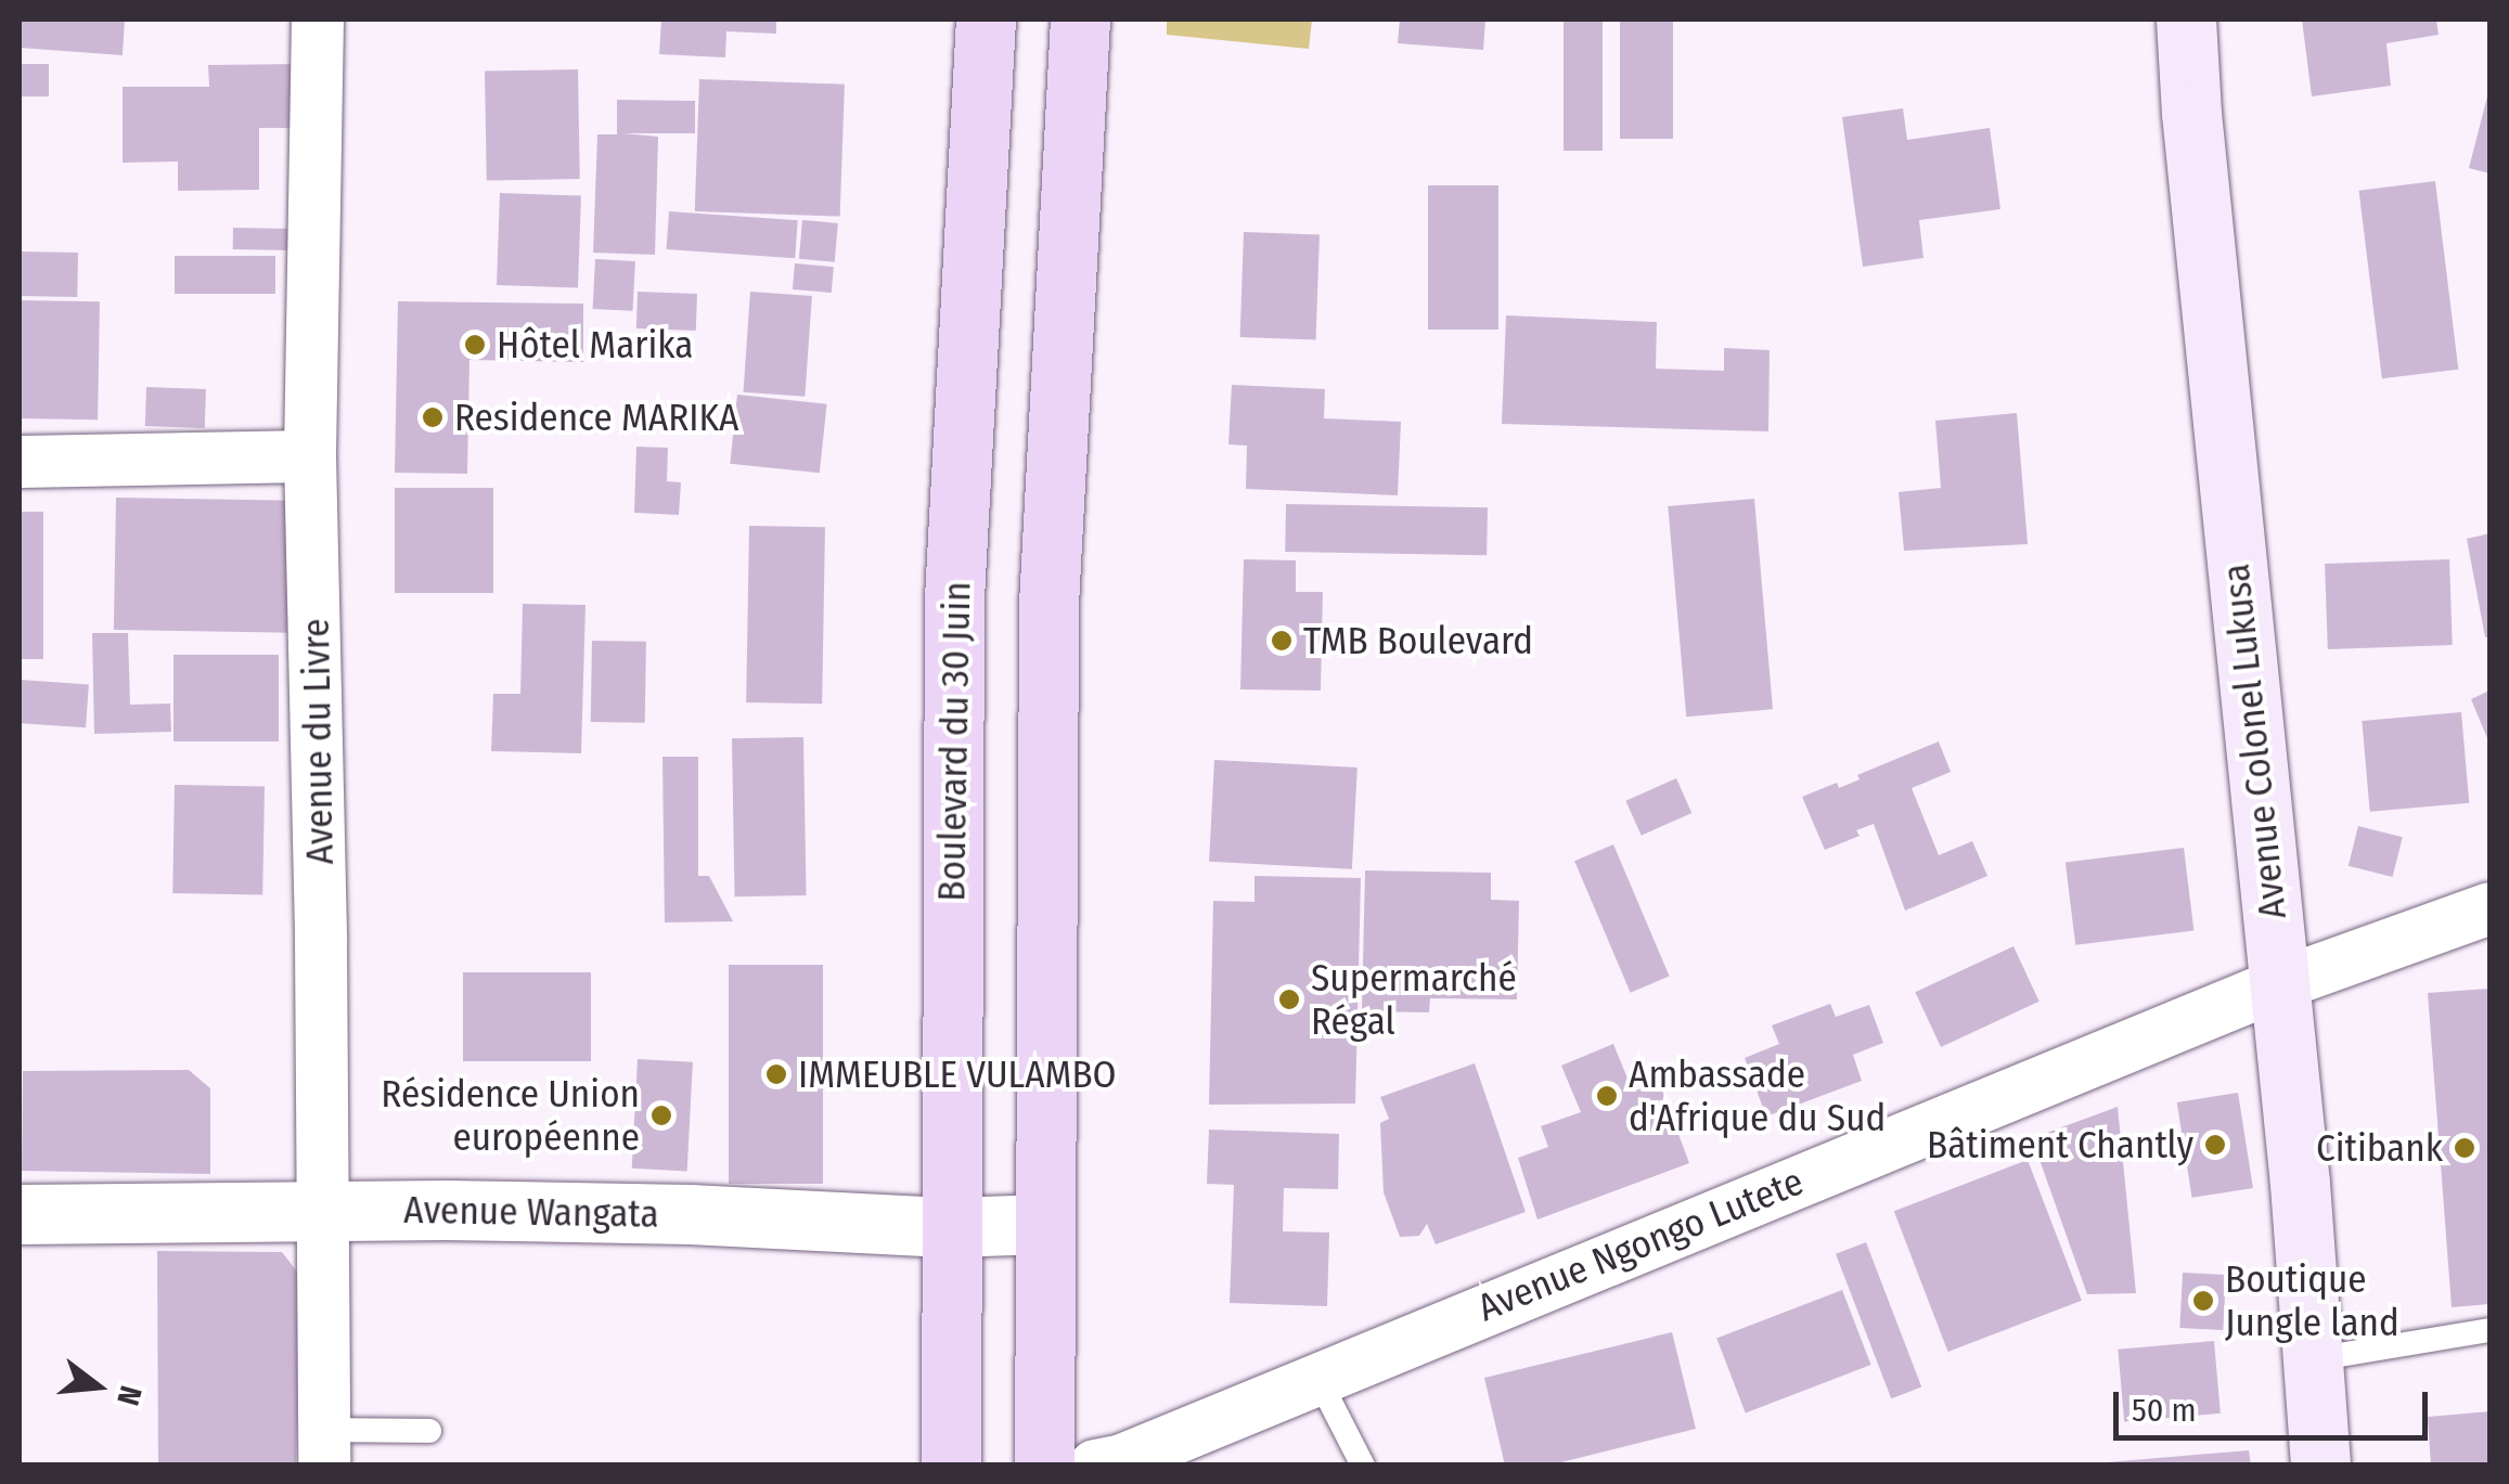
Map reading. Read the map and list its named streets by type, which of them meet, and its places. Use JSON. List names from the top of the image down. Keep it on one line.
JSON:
{"streets":{"main road":["Boulevard du 30 Juin","Avenue Colonel Lukusa"],"street":["Avenue du Livre","Avenue Wangata","Avenue Ngongo Lutete"]},"crossings":[["Avenue du Livre","Avenue Wangata"],["Boulevard du 30 Juin","Avenue Wangata"],["Avenue Colonel Lukusa","Avenue Ngongo Lutete"]],"places":["Hôtel Marika","Residence MARIKA","TMB Boulevard","Supermarché Régal","IMMEUBLE VULAMBO","Ambassade d'Afrique du Sud","Résidence Union européenne","Bâtiment Chantly","Citibank","Boutique Jungle land"],"scale_bar":"50 m","north":"right"}
